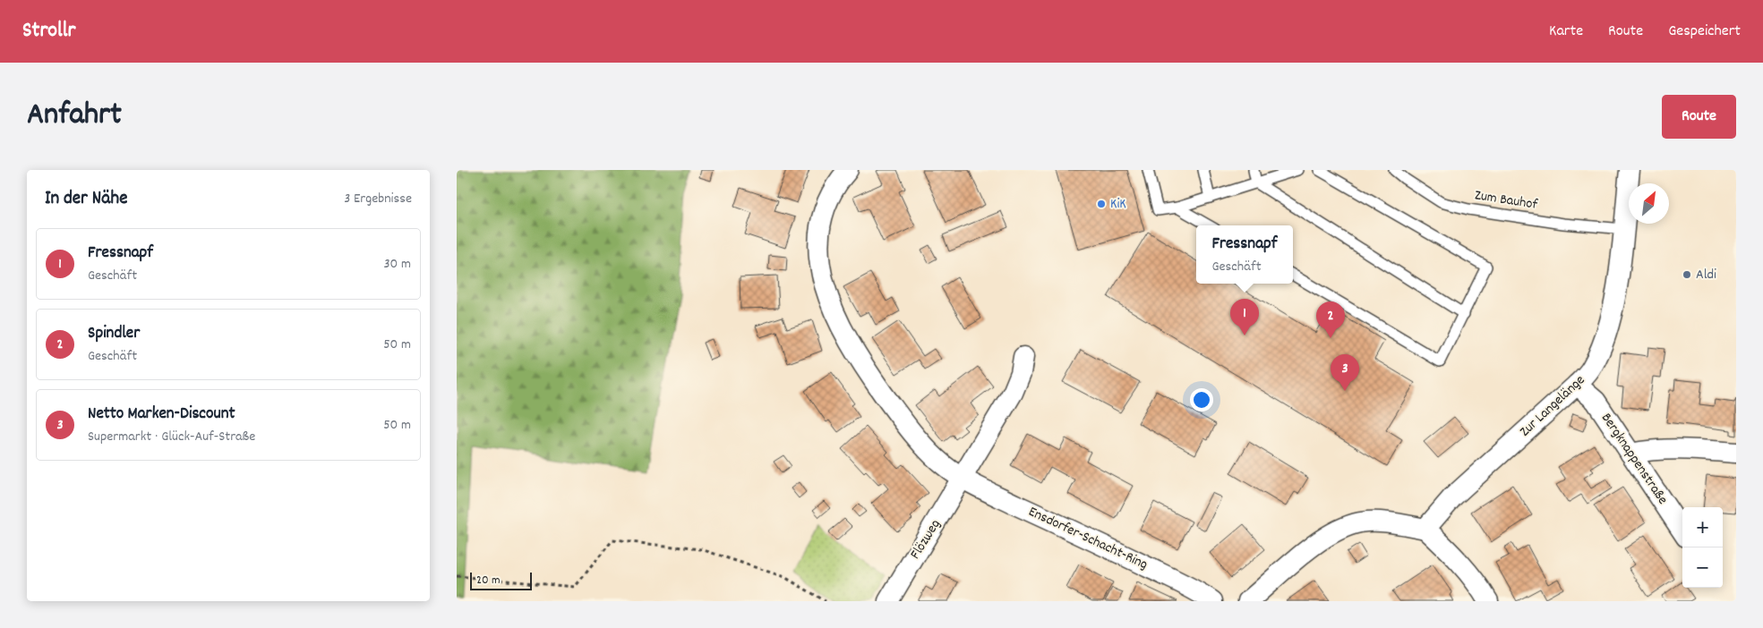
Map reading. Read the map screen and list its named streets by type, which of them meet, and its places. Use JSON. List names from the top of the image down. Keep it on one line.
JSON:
{"streets":{"street":["Zur Langelänge","Bergknappenstraße","Ensdorfer-Schacht-Ring","Flözweg"],"lane":["Zum Bauhof"]},"crossings":[["Zum Bauhof","Zur Langelänge"],["Zur Langelänge","Bergknappenstraße"],["Ensdorfer-Schacht-Ring","Flözweg"]],"places":["KiK","Aldi"],"scale_bar":"20 m","north":"top right","page":{"header":"Strollr","nav":["Karte","Route","Gespeichert"],"title":"Anfahrt","buttons":"Route","heading":["In der Nähe","3 Ergebnisse"],"popup":["Fressnapf","Geschäft"],"list":[{"mark":"1","name":"Fressnapf","note":"Geschäft","value":"30 m"},{"mark":"2","name":"Spindler","note":"Geschäft","value":"50 m"},{"mark":"3","name":"Netto Marken-Discount","note":"Supermarkt · Glück-Auf-Straße","value":"50 m"}],"pins":["1","2","3"],"map_buttons":["+","−"],"scale":"20 m"}}
